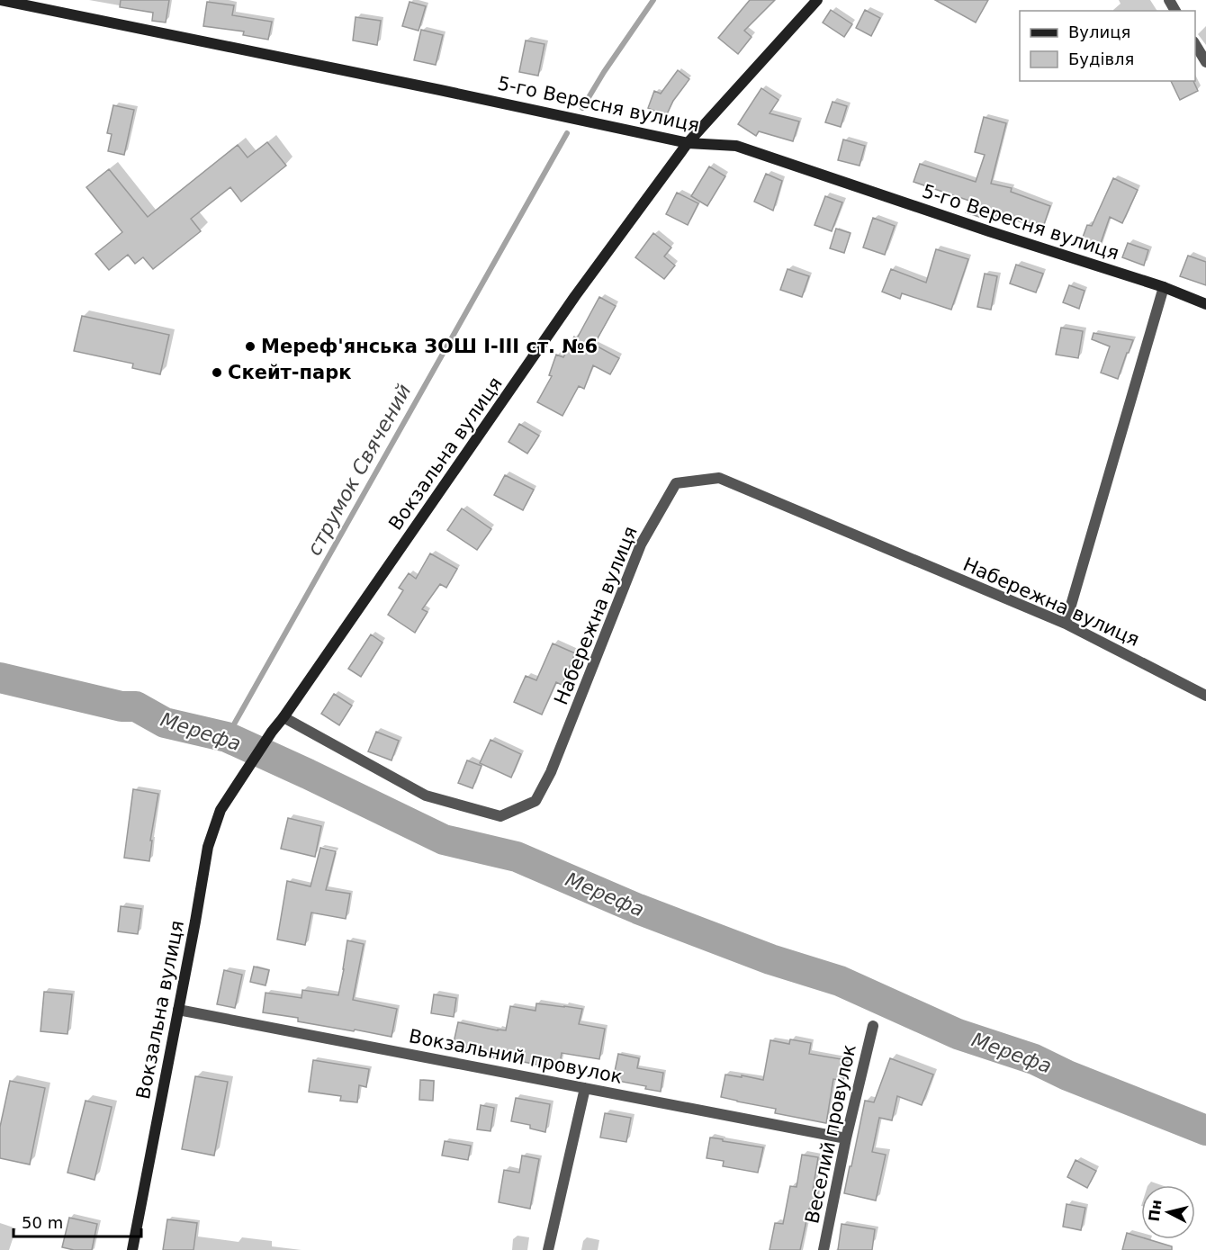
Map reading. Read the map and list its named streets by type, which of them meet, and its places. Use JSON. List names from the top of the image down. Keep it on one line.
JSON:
{"streets":{"street":["5-го Вересня вулиця","Вокзальна вулиця","Набережна вулиця","Вокзальний провулок","Веселий провулок"]},"crossings":[["5-го Вересня вулиця","Вокзальна вулиця"],["Вокзальна вулиця","Набережна вулиця"],["Вокзальна вулиця","Вокзальний провулок"],["Вокзальний провулок","Веселий провулок"]],"water":["струмок Свячений","Мерефа"],"places":["Мереф'янська ЗОШ І-ІІІ ст. №6","Скейт-парк"],"legend":["Вулиця","Будівля"],"scale_bar":"50 m","north":"left"}
